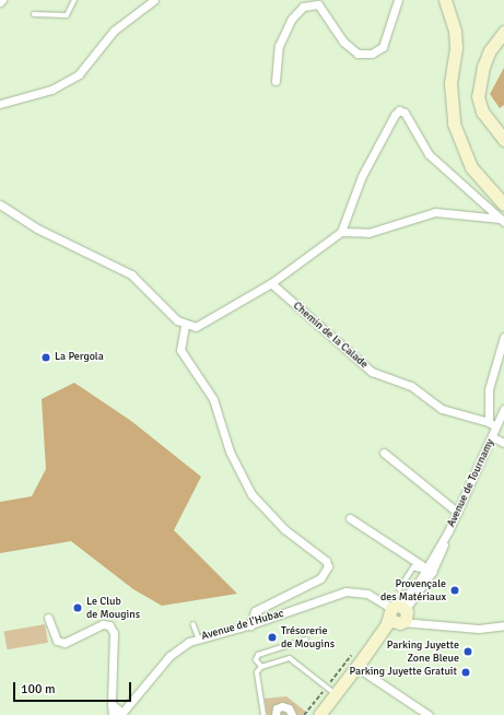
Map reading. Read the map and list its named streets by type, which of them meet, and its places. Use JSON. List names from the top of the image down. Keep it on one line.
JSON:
{"streets":{"main road":["Avenue de Tournamy"],"street":["Chemin de la Calade","Avenue de l'Hubac"]},"crossings":[["Chemin de la Calade","Avenue de Tournamy"],["Avenue de Tournamy","Avenue de l'Hubac"]],"places":["La Pergola","Provençale des Matériaux","Le Club de Mougins","Trésorerie de Mougins","Parking Juyette Zone Bleue","Parking Juyette Gratuit"],"scale_bar":"100 m"}
